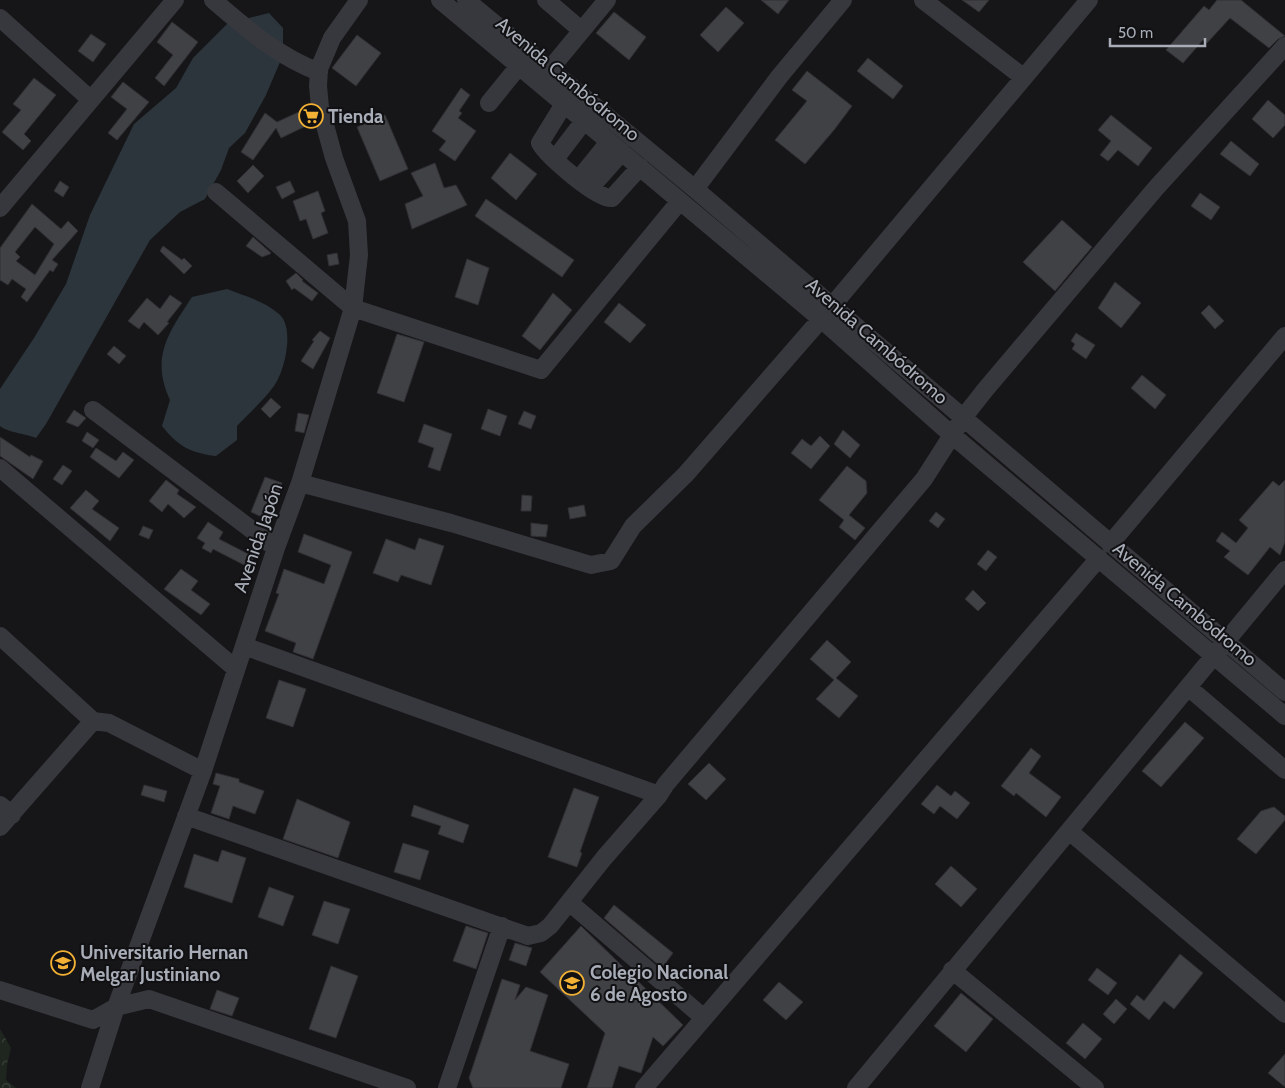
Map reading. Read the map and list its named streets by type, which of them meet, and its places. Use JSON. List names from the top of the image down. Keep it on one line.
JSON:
{"streets":{"street":["Avenida Cambódromo","Avenida Japón"]},"places":{"supermarket":["Tienda"],"school or university":["Universitario Hernan Melgar Justiniano","Colegio Nacional 6 de Agosto"]},"scale_bar":"50 m"}
